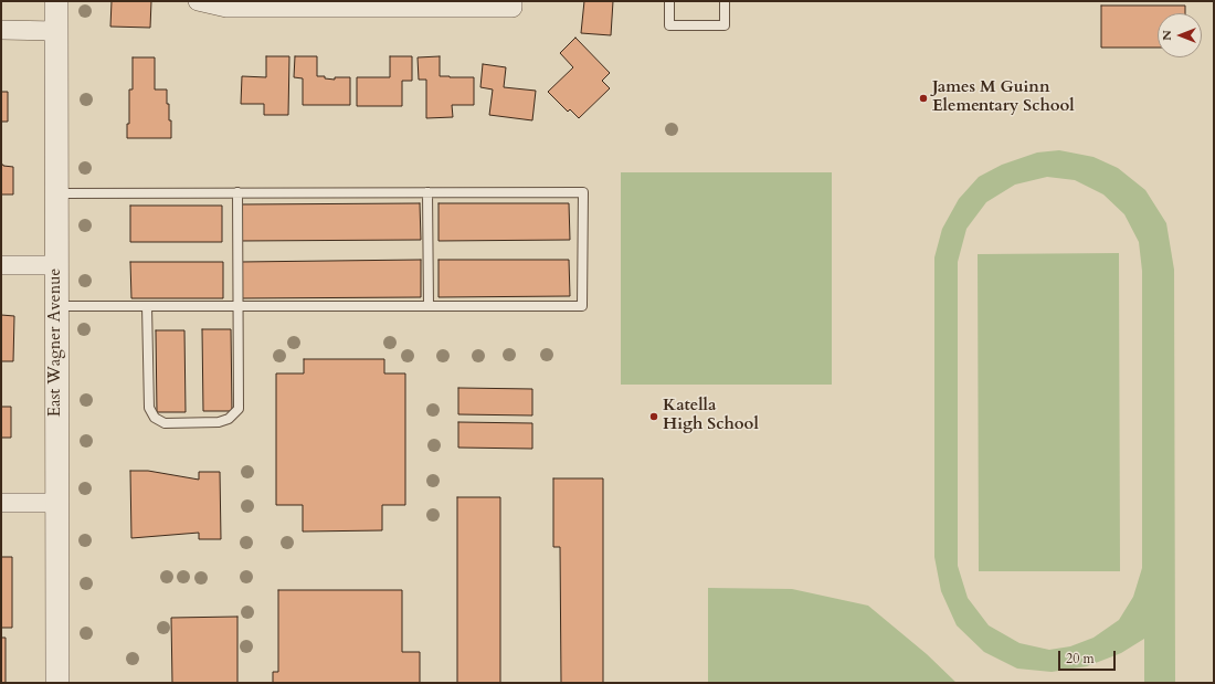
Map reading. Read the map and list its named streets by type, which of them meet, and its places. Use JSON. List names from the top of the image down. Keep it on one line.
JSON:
{"streets":{"street":["East Wagner Avenue"]},"places":["James M Guinn Elementary School","Katella High School"],"scale_bar":"20 m","north":"left"}
